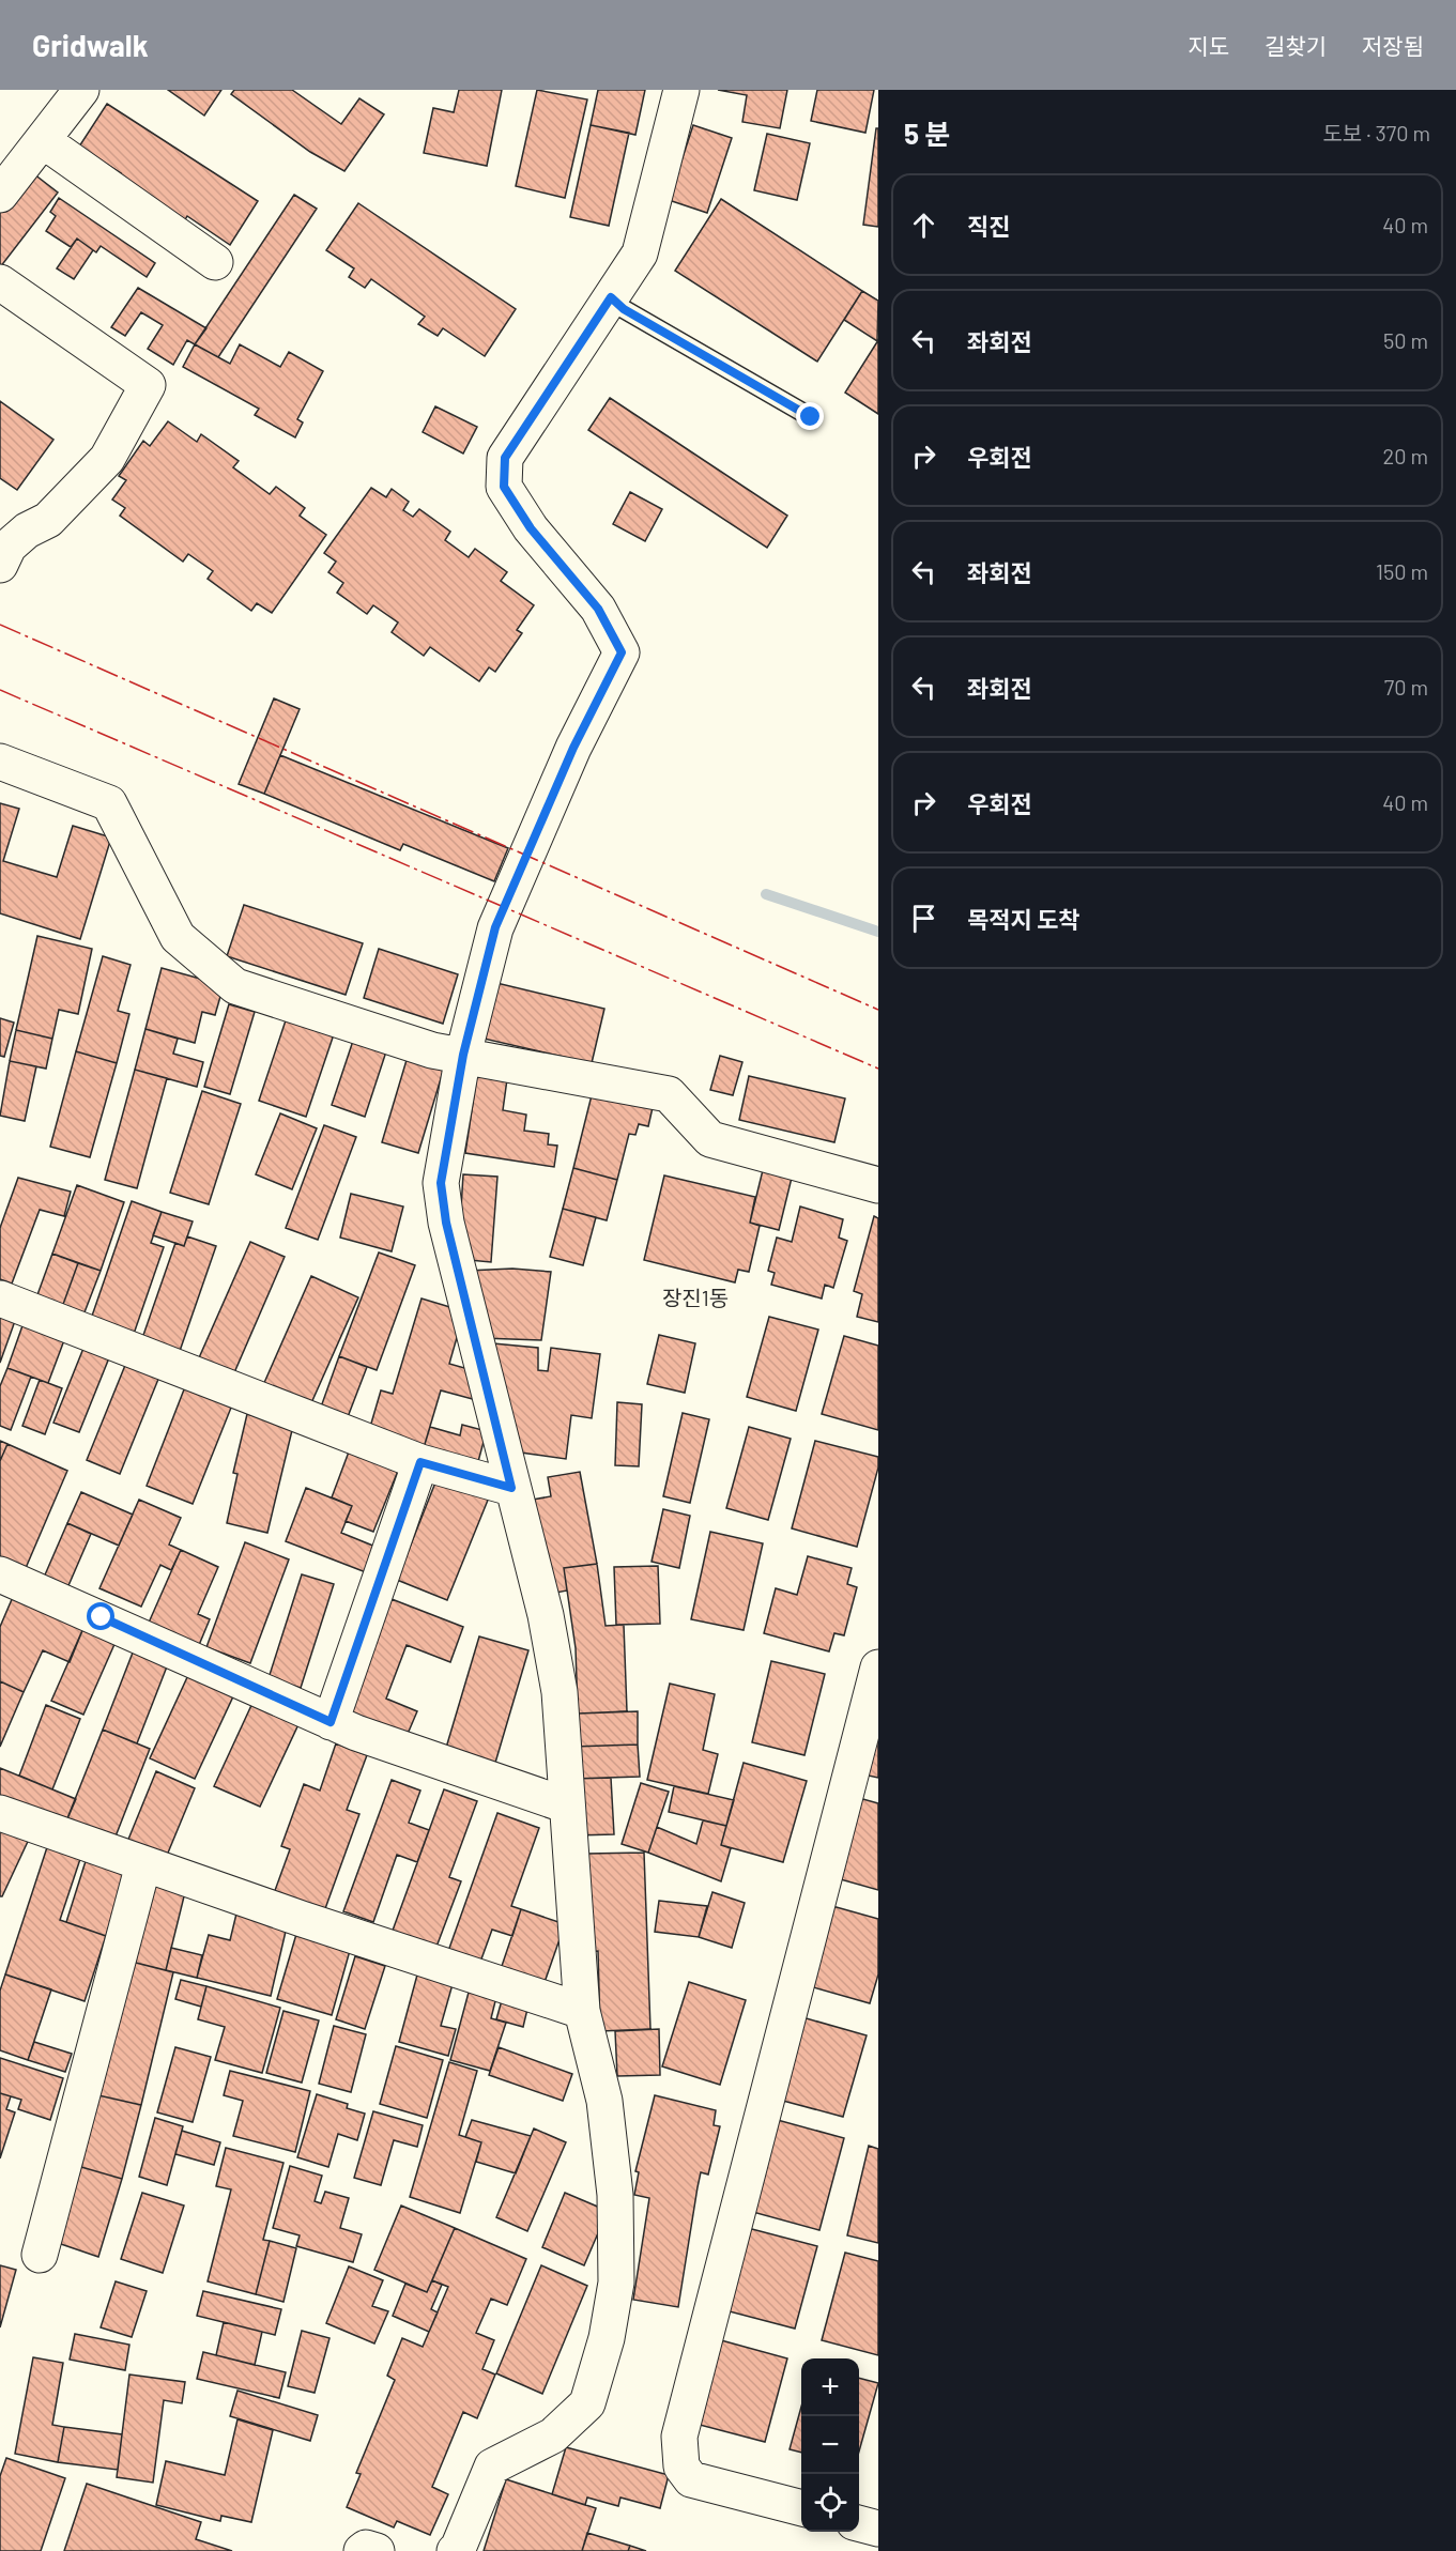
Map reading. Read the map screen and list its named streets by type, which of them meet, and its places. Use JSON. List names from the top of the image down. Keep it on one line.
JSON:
{"districts":["장진1동"],"page":{"header":"Gridwalk","nav":["지도","길찾기","저장됨"],"heading":["5 분","도보 · 370 m"],"list":[["직진","40 m"],["좌회전","50 m"],["우회전","20 m"],["좌회전","150 m"],["좌회전","70 m"],["우회전","40 m"],"목적지 도착"],"map_buttons":["+","−"]}}
